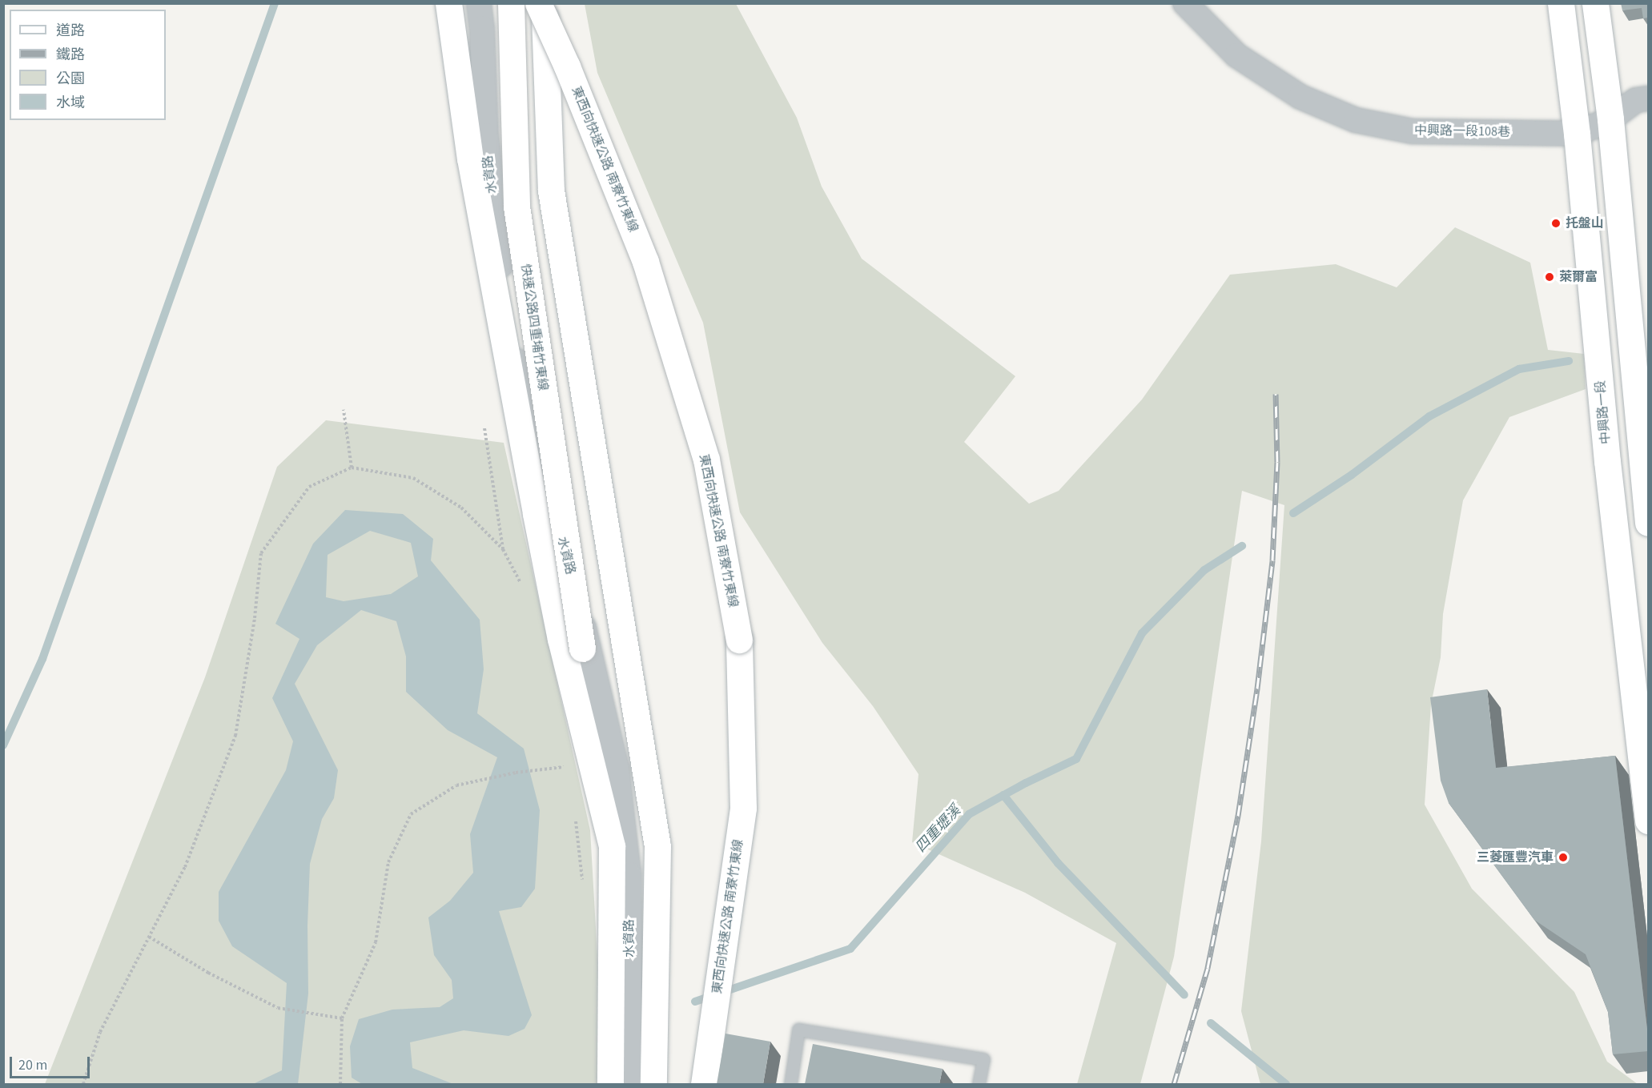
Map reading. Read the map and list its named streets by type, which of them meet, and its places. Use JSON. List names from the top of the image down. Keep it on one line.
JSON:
{"streets":{"main road":["東西向快速公路 南寮竹東線","快速公路四重埔竹東線","中興路一段"],"street":["中興路一段108巷","水資路"]},"crossings":[["中興路一段108巷","中興路一段"]],"water":["四重壢溪"],"places":["托盤山","萊爾富","三菱匯豐汽車"],"legend":["道路","鐵路","公園","水域"],"scale_bar":"20 m"}
